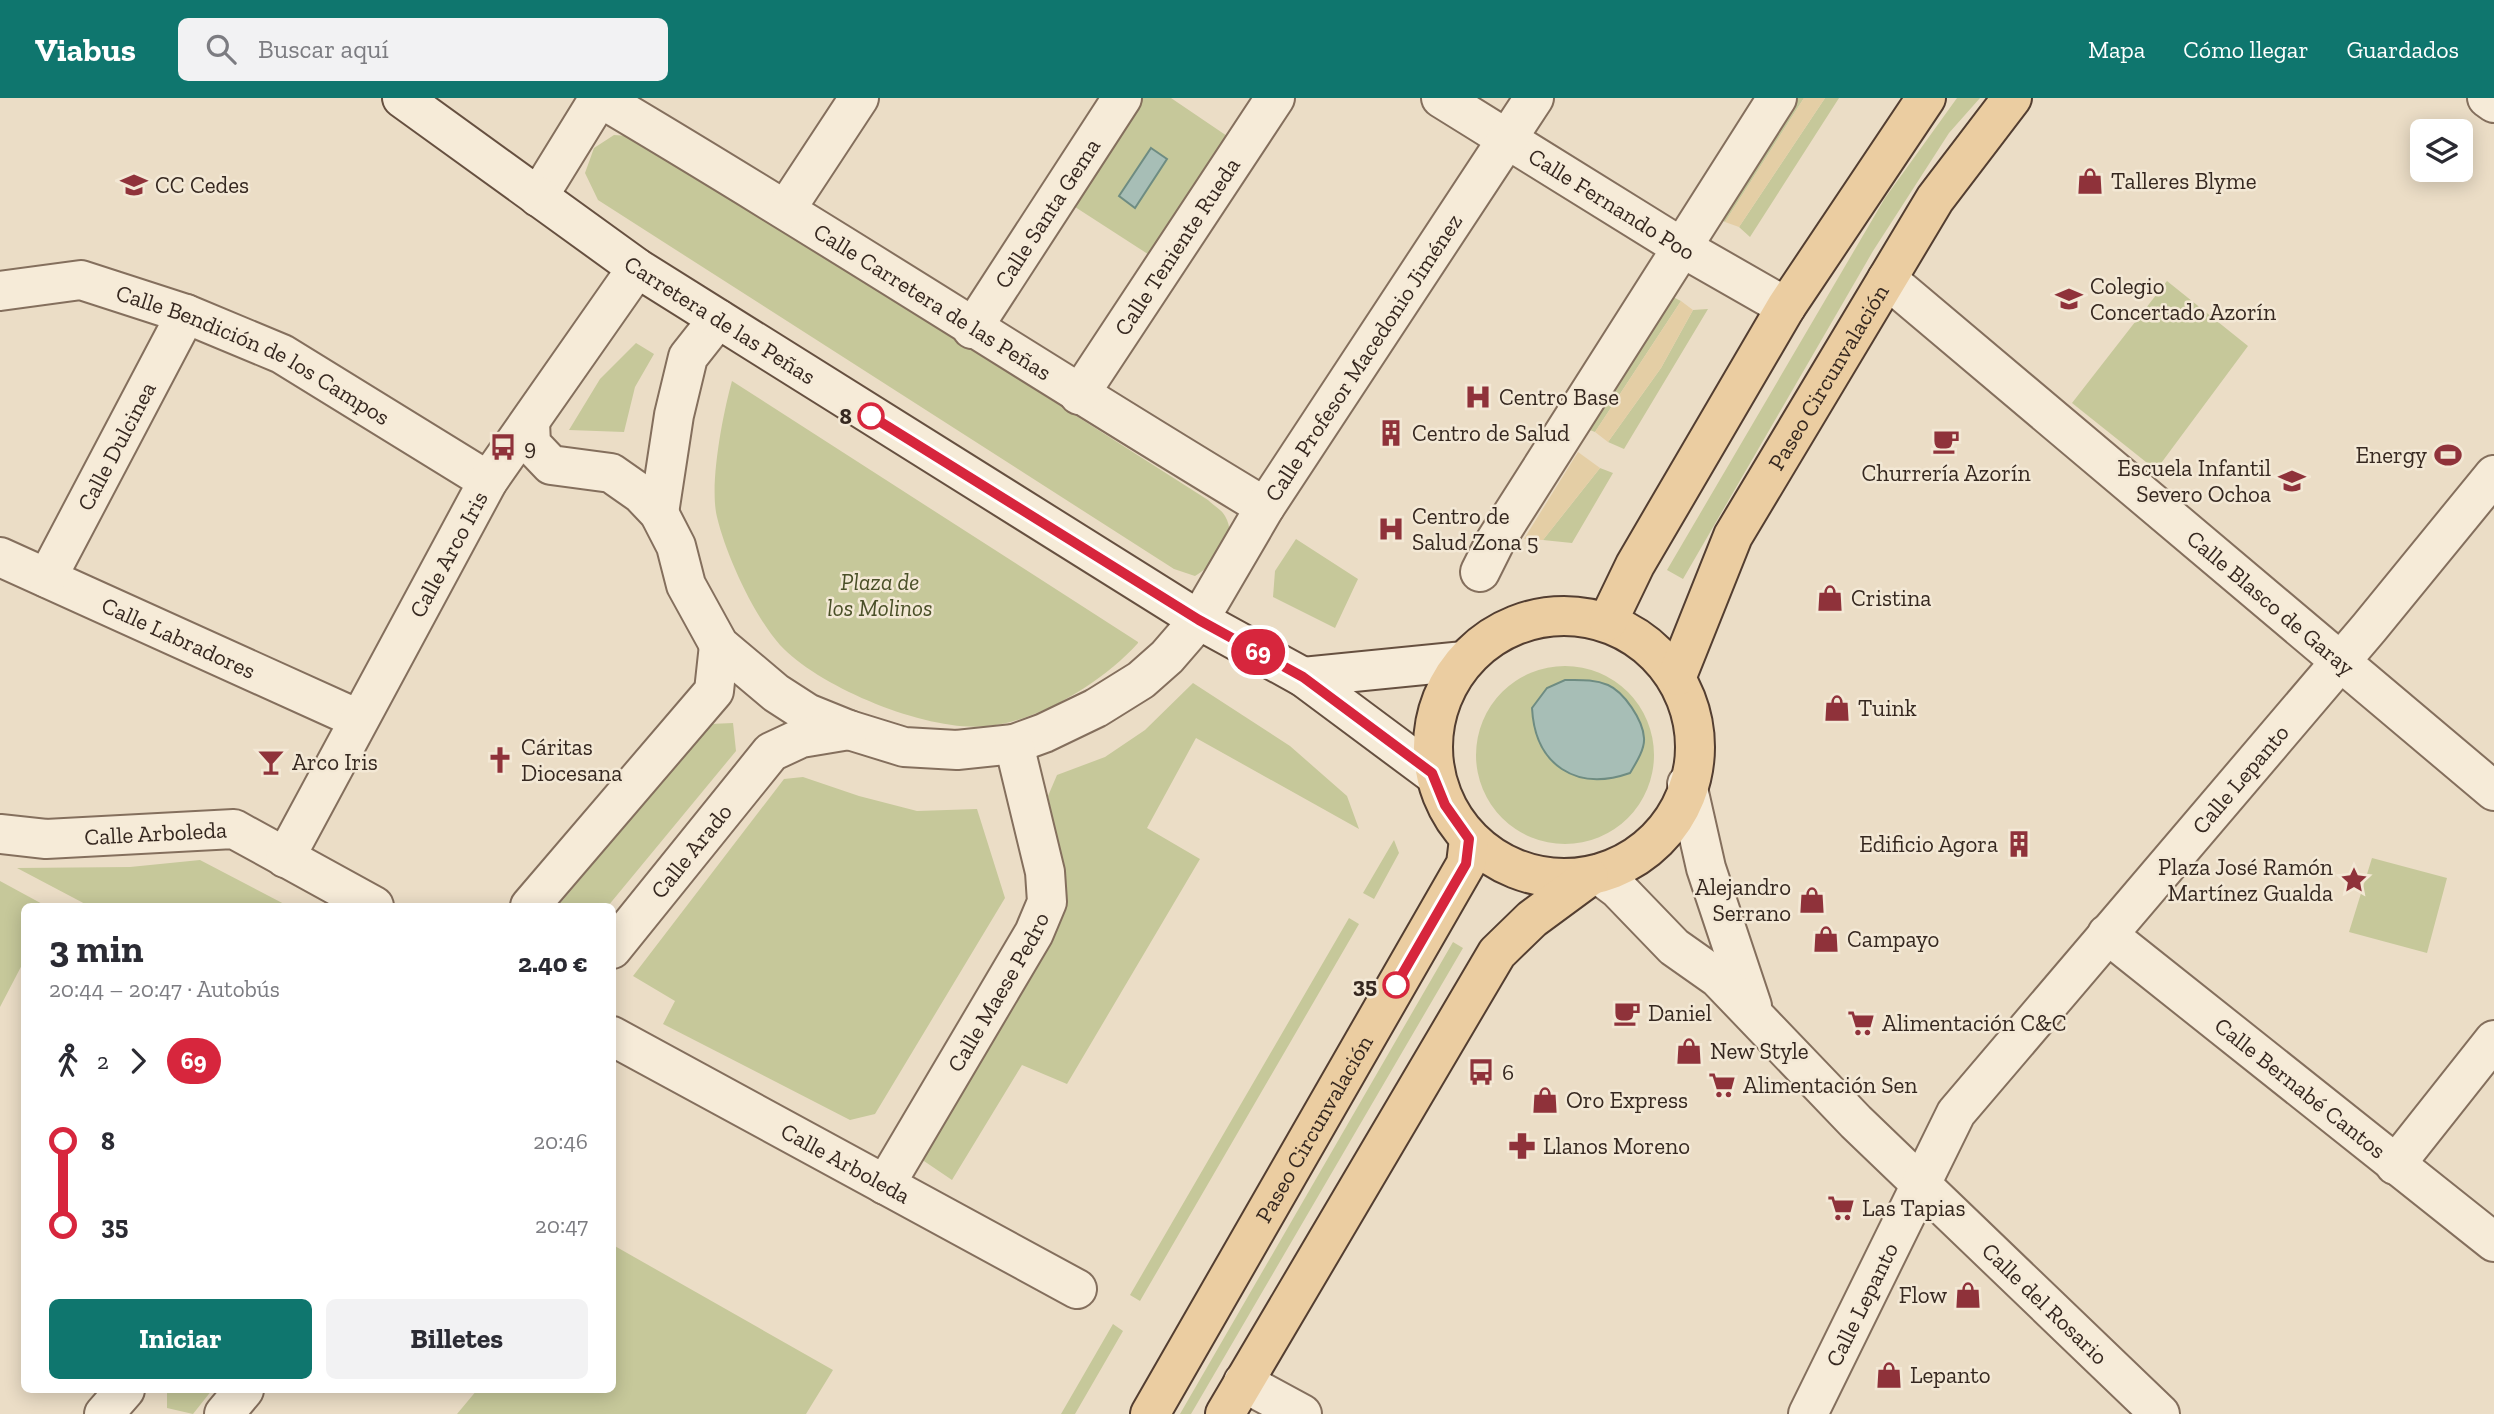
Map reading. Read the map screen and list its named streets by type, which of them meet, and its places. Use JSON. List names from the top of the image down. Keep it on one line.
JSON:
{"streets":{"main road":["Paseo Circunvalación"],"street":["Calle Fernando Poo","Calle Santa Gema","Calle Teniente Rueda","Calle Carretera de las Peñas","Carretera de las Peñas","Calle Bendición de los Campos","Calle Profesor Macedonio Jiménez","Calle Dulcinea","Calle Arco Iris","Calle Blasco de Garay","Calle Labradores","Calle Lepanto","Calle Arboleda","Calle Arado","Calle Maese Pedro","Calle Bernabé Cantos","Calle del Rosario"]},"crossings":[["Calle Fernando Poo","Calle Profesor Macedonio Jiménez"],["Calle Santa Gema","Calle Carretera de las Peñas"],["Calle Teniente Rueda","Calle Carretera de las Peñas"],["Calle Carretera de las Peñas","Calle Profesor Macedonio Jiménez"],["Carretera de las Peñas","Calle Profesor Macedonio Jiménez"],["Carretera de las Peñas","Calle Arco Iris"],["Calle Bendición de los Campos","Calle Dulcinea"],["Calle Bendición de los Campos","Calle Arco Iris"],["Paseo Circunvalación","Calle Blasco de Garay"],["Calle Dulcinea","Calle Labradores"],["Calle Arco Iris","Calle Labradores"],["Calle Arco Iris","Calle Arboleda"],["Calle Blasco de Garay","Calle Lepanto"],["Calle Lepanto","Calle Bernabé Cantos"],["Calle Lepanto","Calle del Rosario"],["Calle Arboleda","Calle Maese Pedro"]],"parks":["Plaza de los Molinos"],"places":{"shop":["Talleres Blyme","Cristina","Tuink","Alejandro Serrano","Campayo","New Style","Oro Express","Flow","Lepanto"],"school or university":["CC Cedes","Colegio Concertado Azorín","Escuela Infantil Severo Ochoa"],"hospital":["Centro Base","Centro de Salud Zona 5"],"other":["8","35"],"building":["Centro de Salud","Edificio Agora"],"cafe":["Churrería Azorín","Daniel"],"bus stop":["9","6"],"sports":["Energy"],"church":["Cáritas Diocesana"],"bar":["Arco Iris"],"place":["Plaza José Ramón Martínez Gualda"],"supermarket":["Alimentación C&C","Alimentación Sen","Las Tapias"],"pharmacy":["Llanos Moreno"]},"lines":["bus line 69"],"page":{"header":"Viabus","search":"Buscar aquí","nav":["Mapa","Cómo llegar","Guardados"],"on_map":"69","heading":["3 min","20:44 – 20:47 · Autobús","2.40 €"],"legs":["2","69"],"list":[{"name":"8","value":"20:46"},{"name":"35","value":"20:47"}],"buttons":["Iniciar","Billetes"]}}
